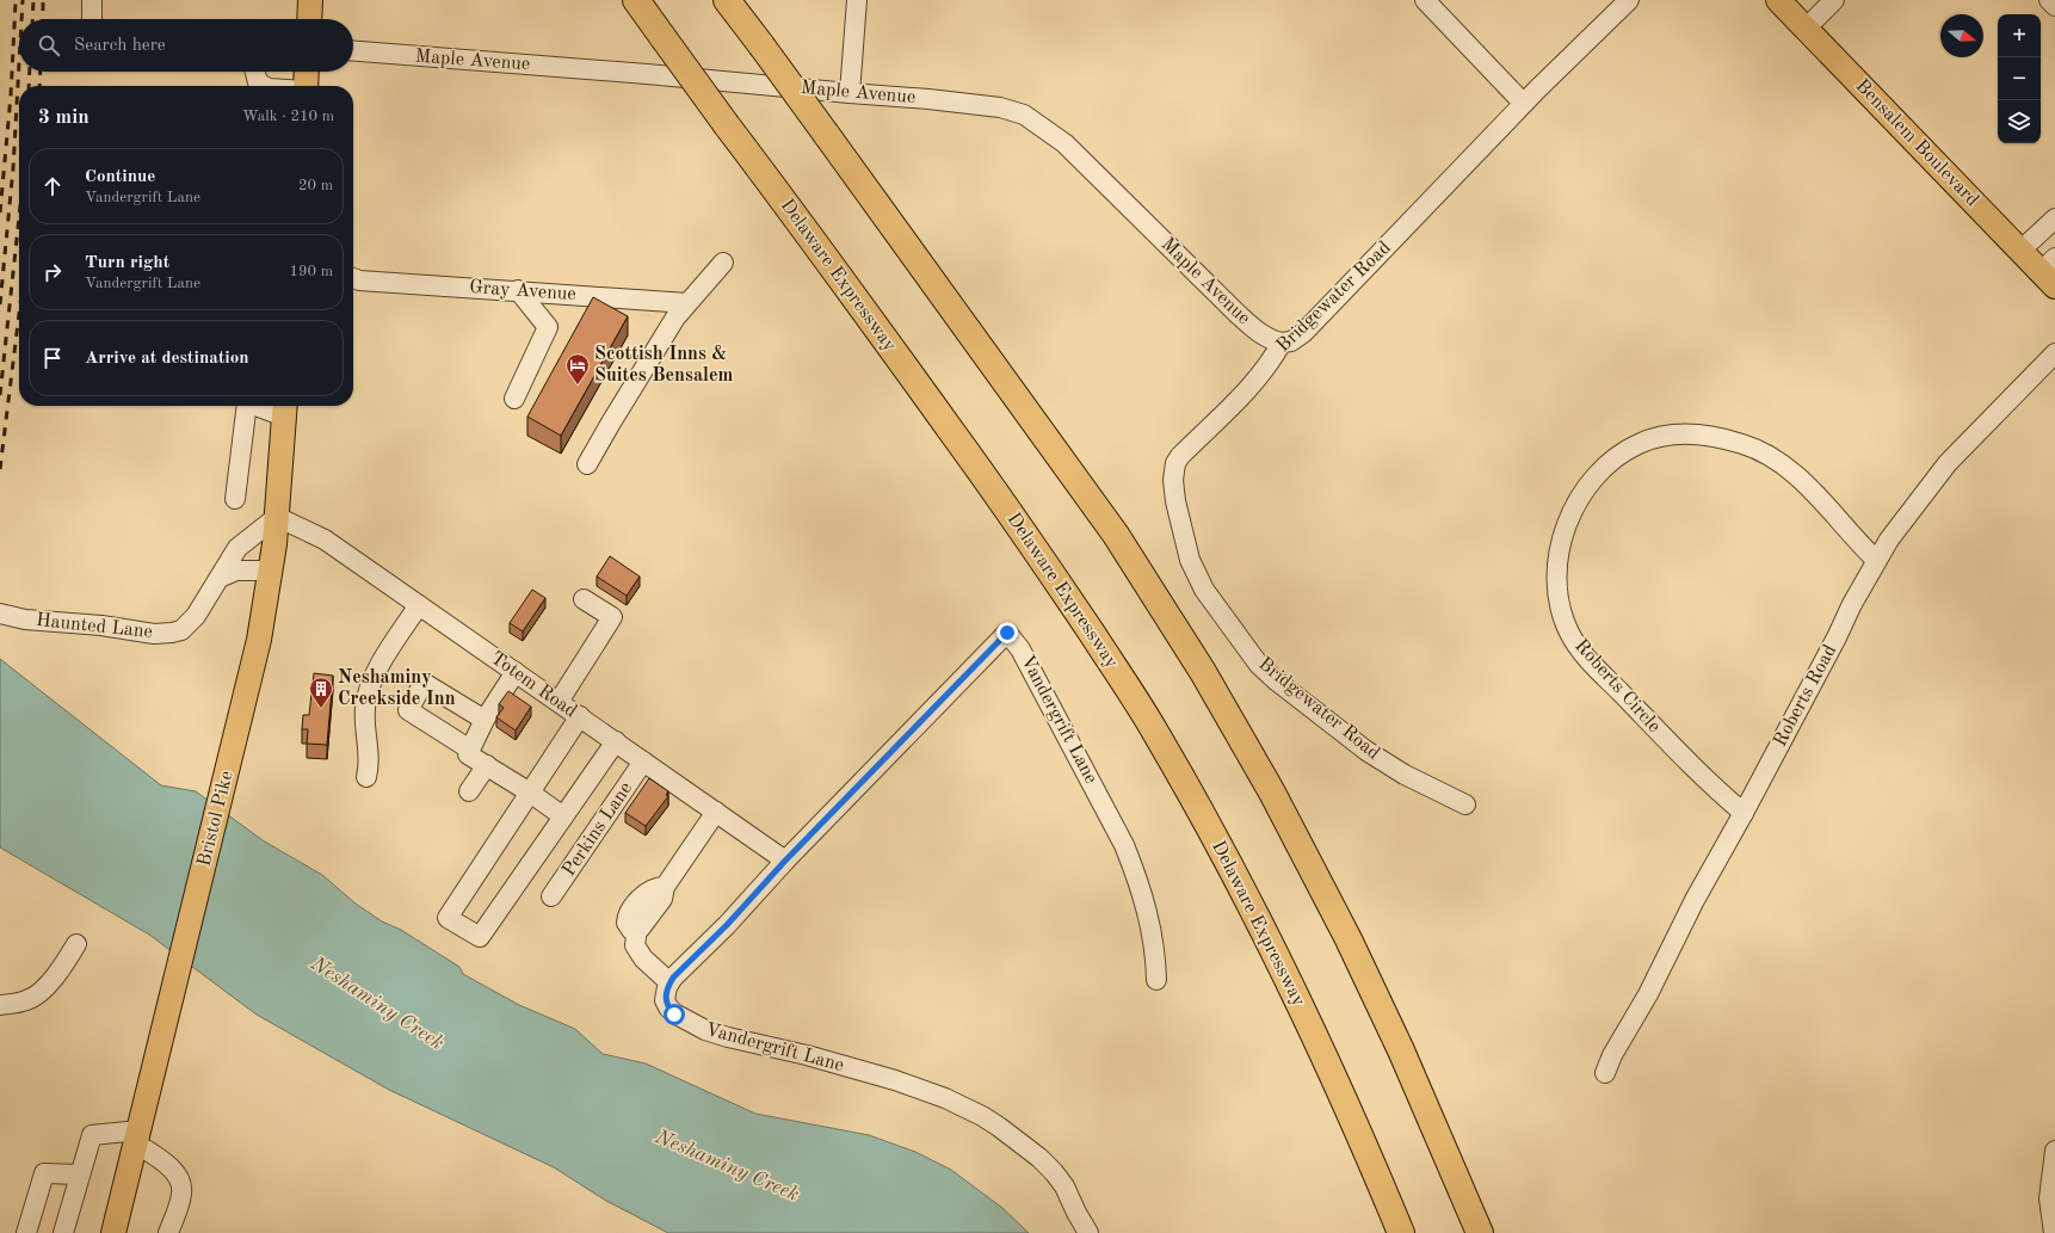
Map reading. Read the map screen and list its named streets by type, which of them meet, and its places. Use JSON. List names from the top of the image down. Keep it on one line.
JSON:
{"streets":{"highway":["Delaware Expressway"],"main road":["Bensalem Boulevard","Bristol Pike"],"street":["Maple Avenue","Gray Avenue","Bridgewater Road","Haunted Lane","Totem Road","Roberts Circle","Roberts Road","Vandergrift Lane","Perkins Lane"]},"crossings":[["Maple Avenue","Bridgewater Road"],["Haunted Lane","Totem Road"],["Haunted Lane","Bristol Pike"],["Totem Road","Vandergrift Lane"],["Totem Road","Bristol Pike"],["Totem Road","Perkins Lane"],["Roberts Circle","Roberts Road"]],"water":["Neshaminy Creek"],"places":{"hotel":["Scottish Inns & Suites Bensalem"],"building":["Neshaminy Creekside Inn"]},"north":"right","page":{"map_buttons":["+","−"],"search":"Search here","heading":["3 min","Walk · 210 m"],"list":[["Continue","Vandergrift Lane","20 m"],["Turn right","Vandergrift Lane","190 m"],"Arrive at destination"]}}
